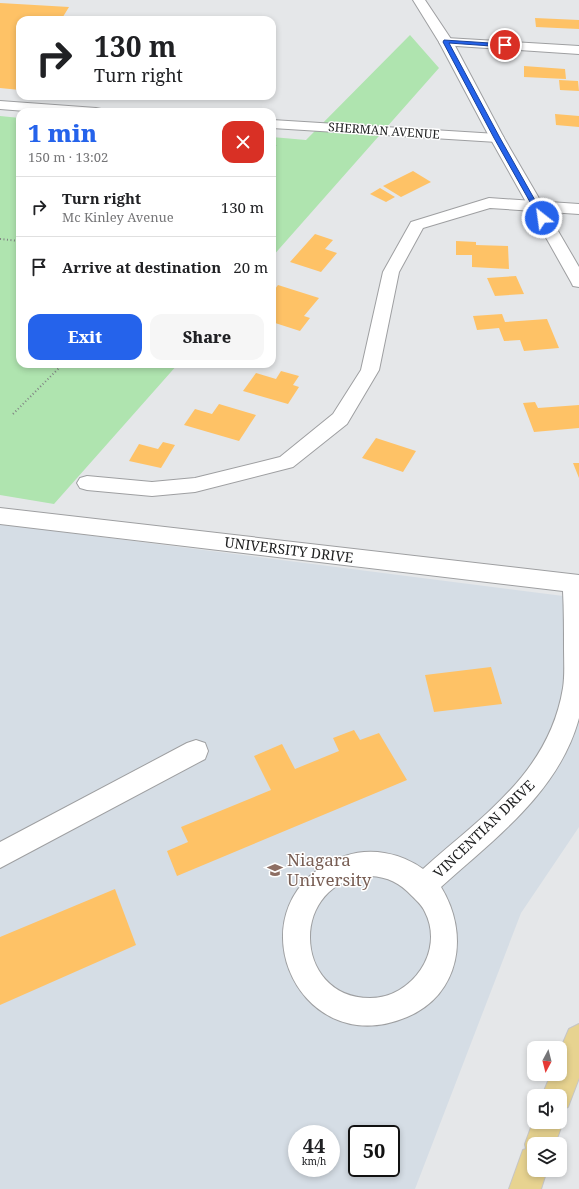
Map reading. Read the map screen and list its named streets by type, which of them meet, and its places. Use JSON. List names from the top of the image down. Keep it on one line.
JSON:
{"streets":{"street":["SHERMAN AVENUE","UNIVERSITY DRIVE","VINCENTIAN DRIVE"]},"crossings":[["UNIVERSITY DRIVE","VINCENTIAN DRIVE"]],"places":{"school or university":["Niagara University"]},"north":"bottom","page":{"turn":["130 m","Turn right"],"heading":["1 min","150 m · 13:02"],"list":[{"name":"Turn right","note":"Mc Kinley Avenue","value":"130 m"},{"name":"Arrive at destination","value":"20 m"}],"buttons":["Exit","Share"],"speed":"44 km/h","limit":"50"}}
